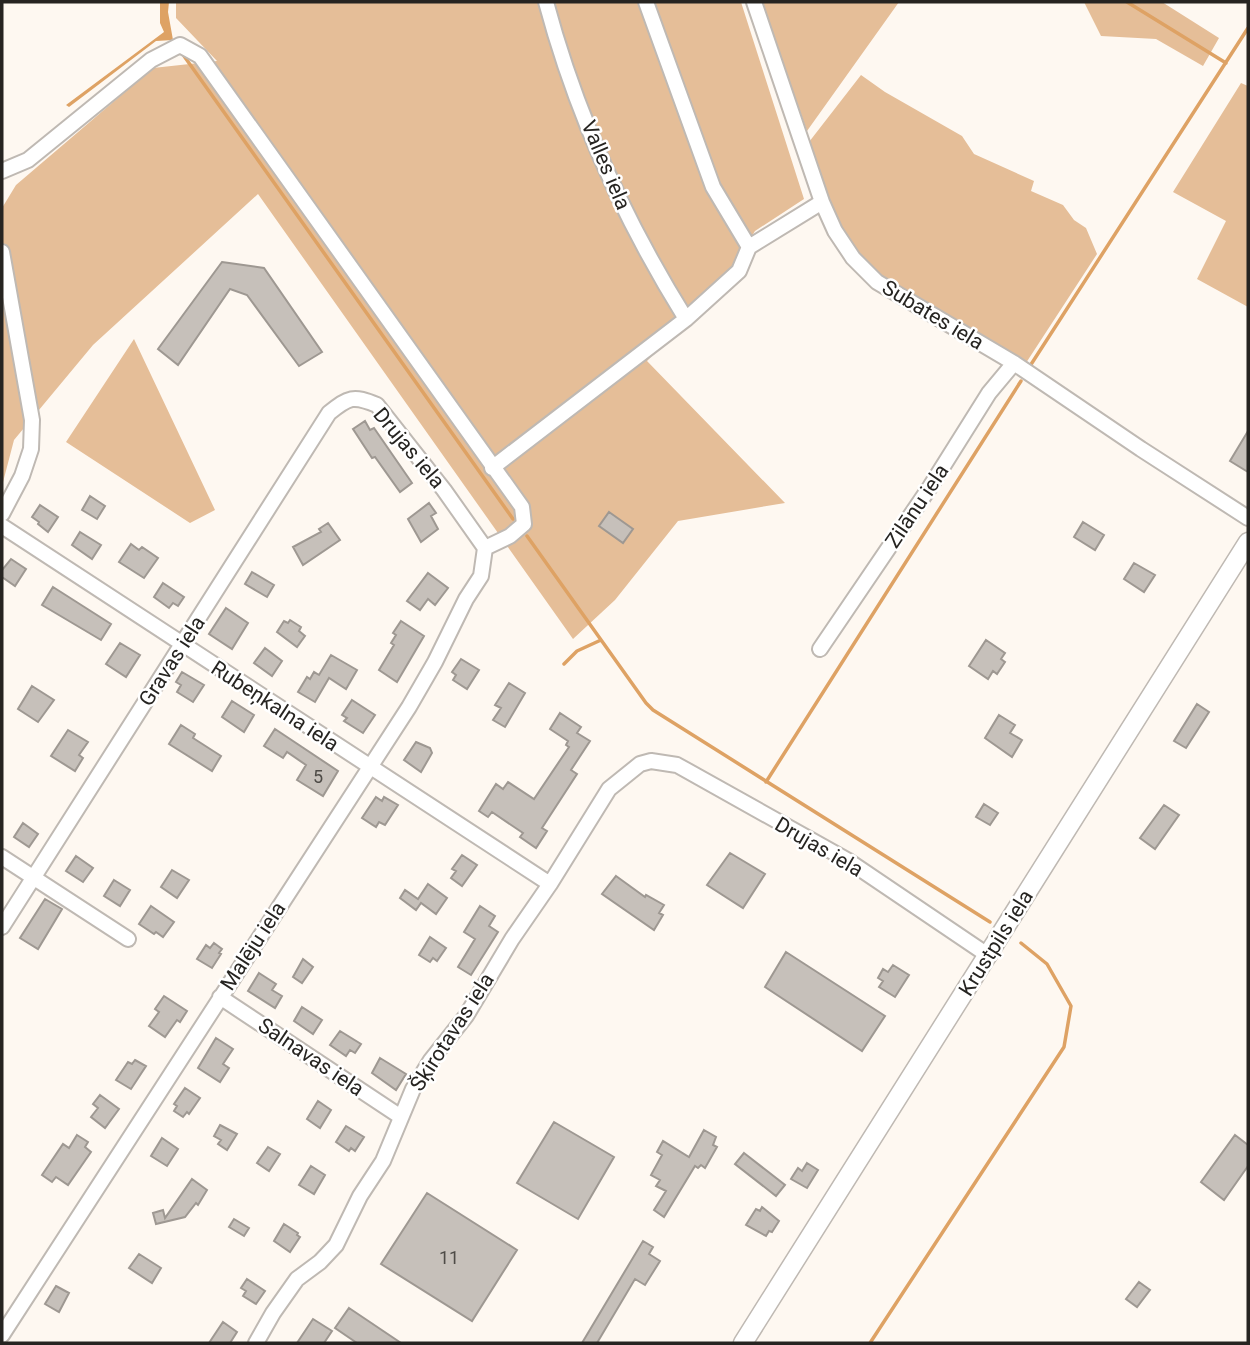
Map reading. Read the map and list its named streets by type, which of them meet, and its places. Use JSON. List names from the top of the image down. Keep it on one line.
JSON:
{"streets":{"street":["Valles iela","Subates iela","Drujas iela","Zilānu iela","Gravas iela","Rubeņkalna iela","Krustpils iela","Malēju iela","Šķirotavas iela","Salnavas iela"]},"crossings":[["Subates iela","Zilānu iela"],["Drujas iela","Gravas iela"],["Drujas iela","Krustpils iela"],["Drujas iela","Malēju iela"],["Drujas iela","Šķirotavas iela"],["Gravas iela","Rubeņkalna iela"],["Rubeņkalna iela","Malēju iela"],["Rubeņkalna iela","Šķirotavas iela"],["Malēju iela","Salnavas iela"],["Šķirotavas iela","Salnavas iela"]],"house_numbers":["5","11"]}
